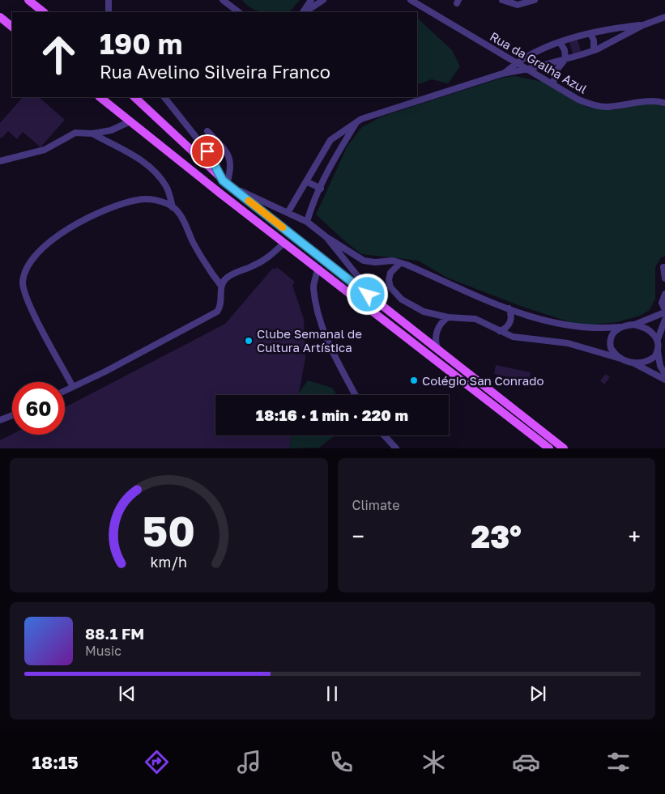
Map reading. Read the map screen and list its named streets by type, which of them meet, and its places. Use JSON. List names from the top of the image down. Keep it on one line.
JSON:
{"streets":{"street":["Rua da Gralha Azul"]},"places":["Clube Semanal de Cultura Artística","Colégio San Conrado"],"page":{"turn":["190 m","Rua Avelino Silveira Franco"],"limit":"60","trip":"18:16 · 1 min · 220 m","tile":"Climate","heat":["−","23°","+"],"song":["88.1 FM","Music"],"tabs":"18:15","gauge":["50","km/h"]}}
